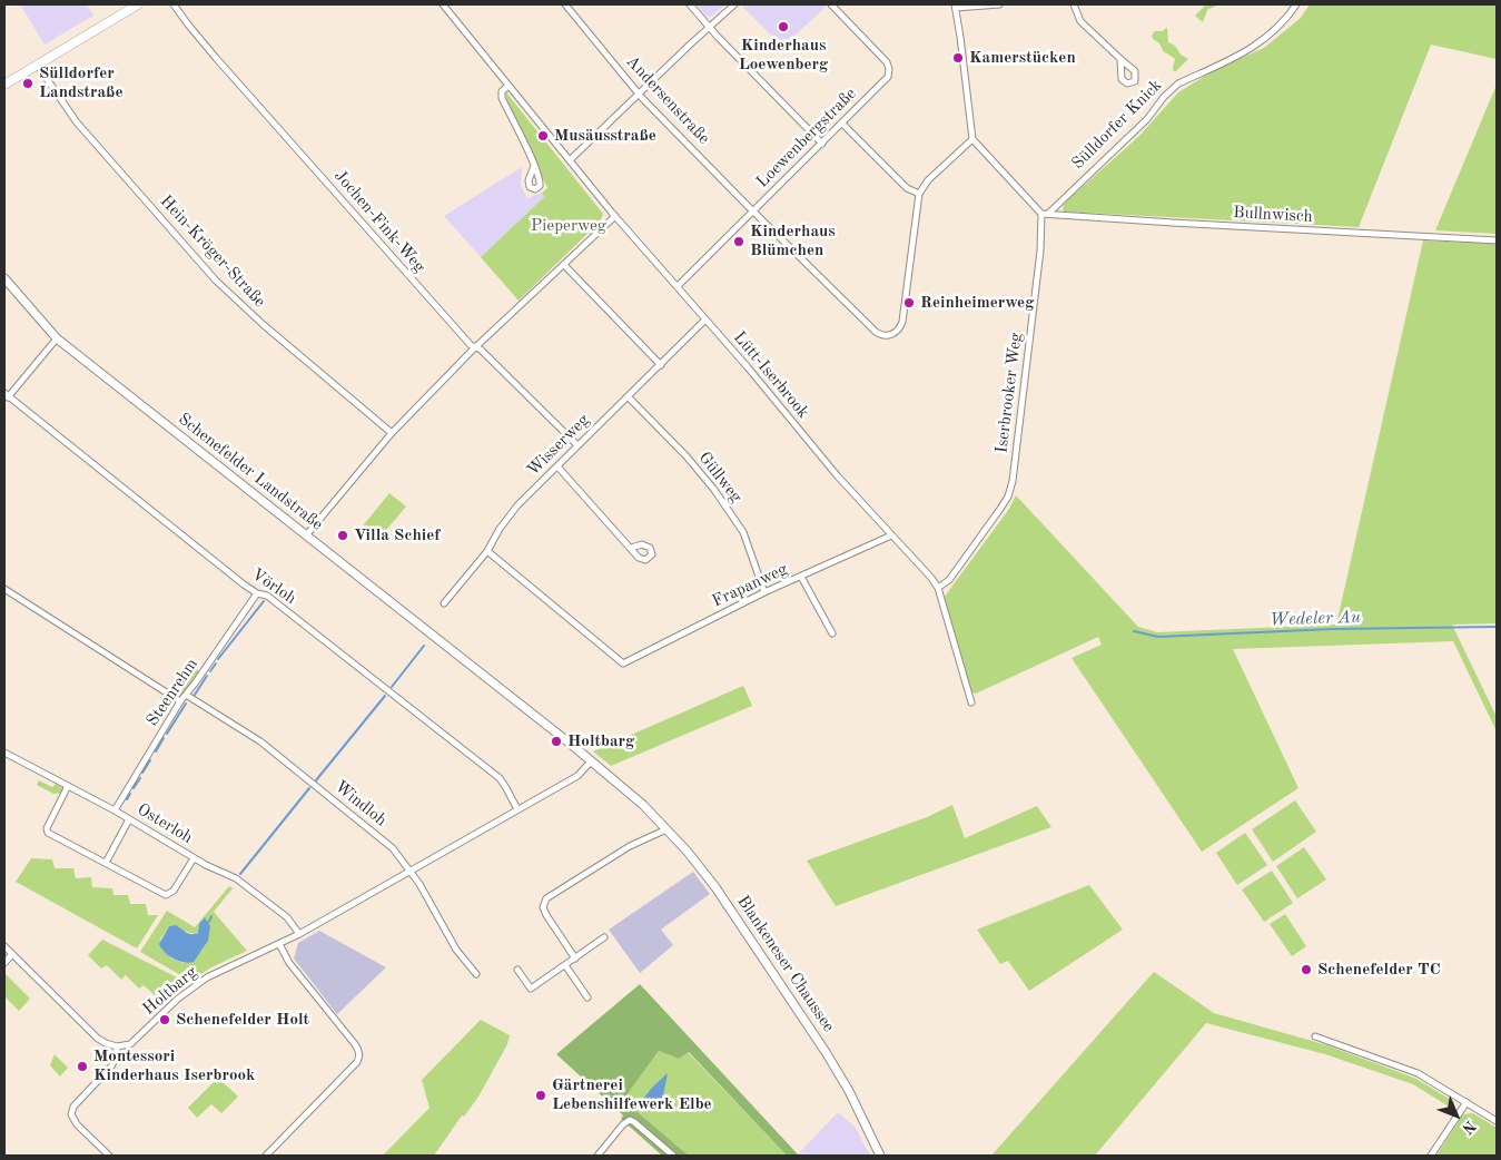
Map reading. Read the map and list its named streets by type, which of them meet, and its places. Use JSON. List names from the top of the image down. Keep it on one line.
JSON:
{"streets":{"main road":["Schenefelder Landstraße","Blankeneser Chaussee"],"street":["Andersenstraße","Sülldorfer Knick","Loewenbergstraße","Bullnwisch","Jochen-Fink-Weg","Hein-Kröger-Straße","Lütt-Iserbrook","Iserbrooker Weg","Wisserweg","Güllweg","Frapanweg","Vörloh","Steenrehm","Windloh","Osterloh","Holtbarg"]},"crossings":[["Andersenstraße","Loewenbergstraße"],["Sülldorfer Knick","Bullnwisch"],["Sülldorfer Knick","Iserbrooker Weg"],["Loewenbergstraße","Lütt-Iserbrook"],["Bullnwisch","Iserbrooker Weg"],["Jochen-Fink-Weg","Wisserweg"],["Lütt-Iserbrook","Iserbrooker Weg"],["Lütt-Iserbrook","Wisserweg"],["Lütt-Iserbrook","Frapanweg"],["Wisserweg","Güllweg"],["Wisserweg","Frapanweg"],["Schenefelder Landstraße","Blankeneser Chaussee"],["Schenefelder Landstraße","Holtbarg"],["Güllweg","Frapanweg"],["Vörloh","Steenrehm"],["Vörloh","Holtbarg"],["Steenrehm","Windloh"],["Steenrehm","Osterloh"],["Windloh","Holtbarg"],["Osterloh","Holtbarg"]],"water":["Wedeler Au"],"parks":["Pieperweg"],"places":["Kinderhaus Loewenberg","Kamerstücken","Sülldorfer Landstraße","Musäusstraße","Kinderhaus Blümchen","Reinheimerweg","Villa Schief","Holtbarg","Schenefelder TC","Schenefelder Holt","Montessori Kinderhaus Iserbrook","Gärtnerei Lebenshilfewerk Elbe"],"north":"bottom right"}
